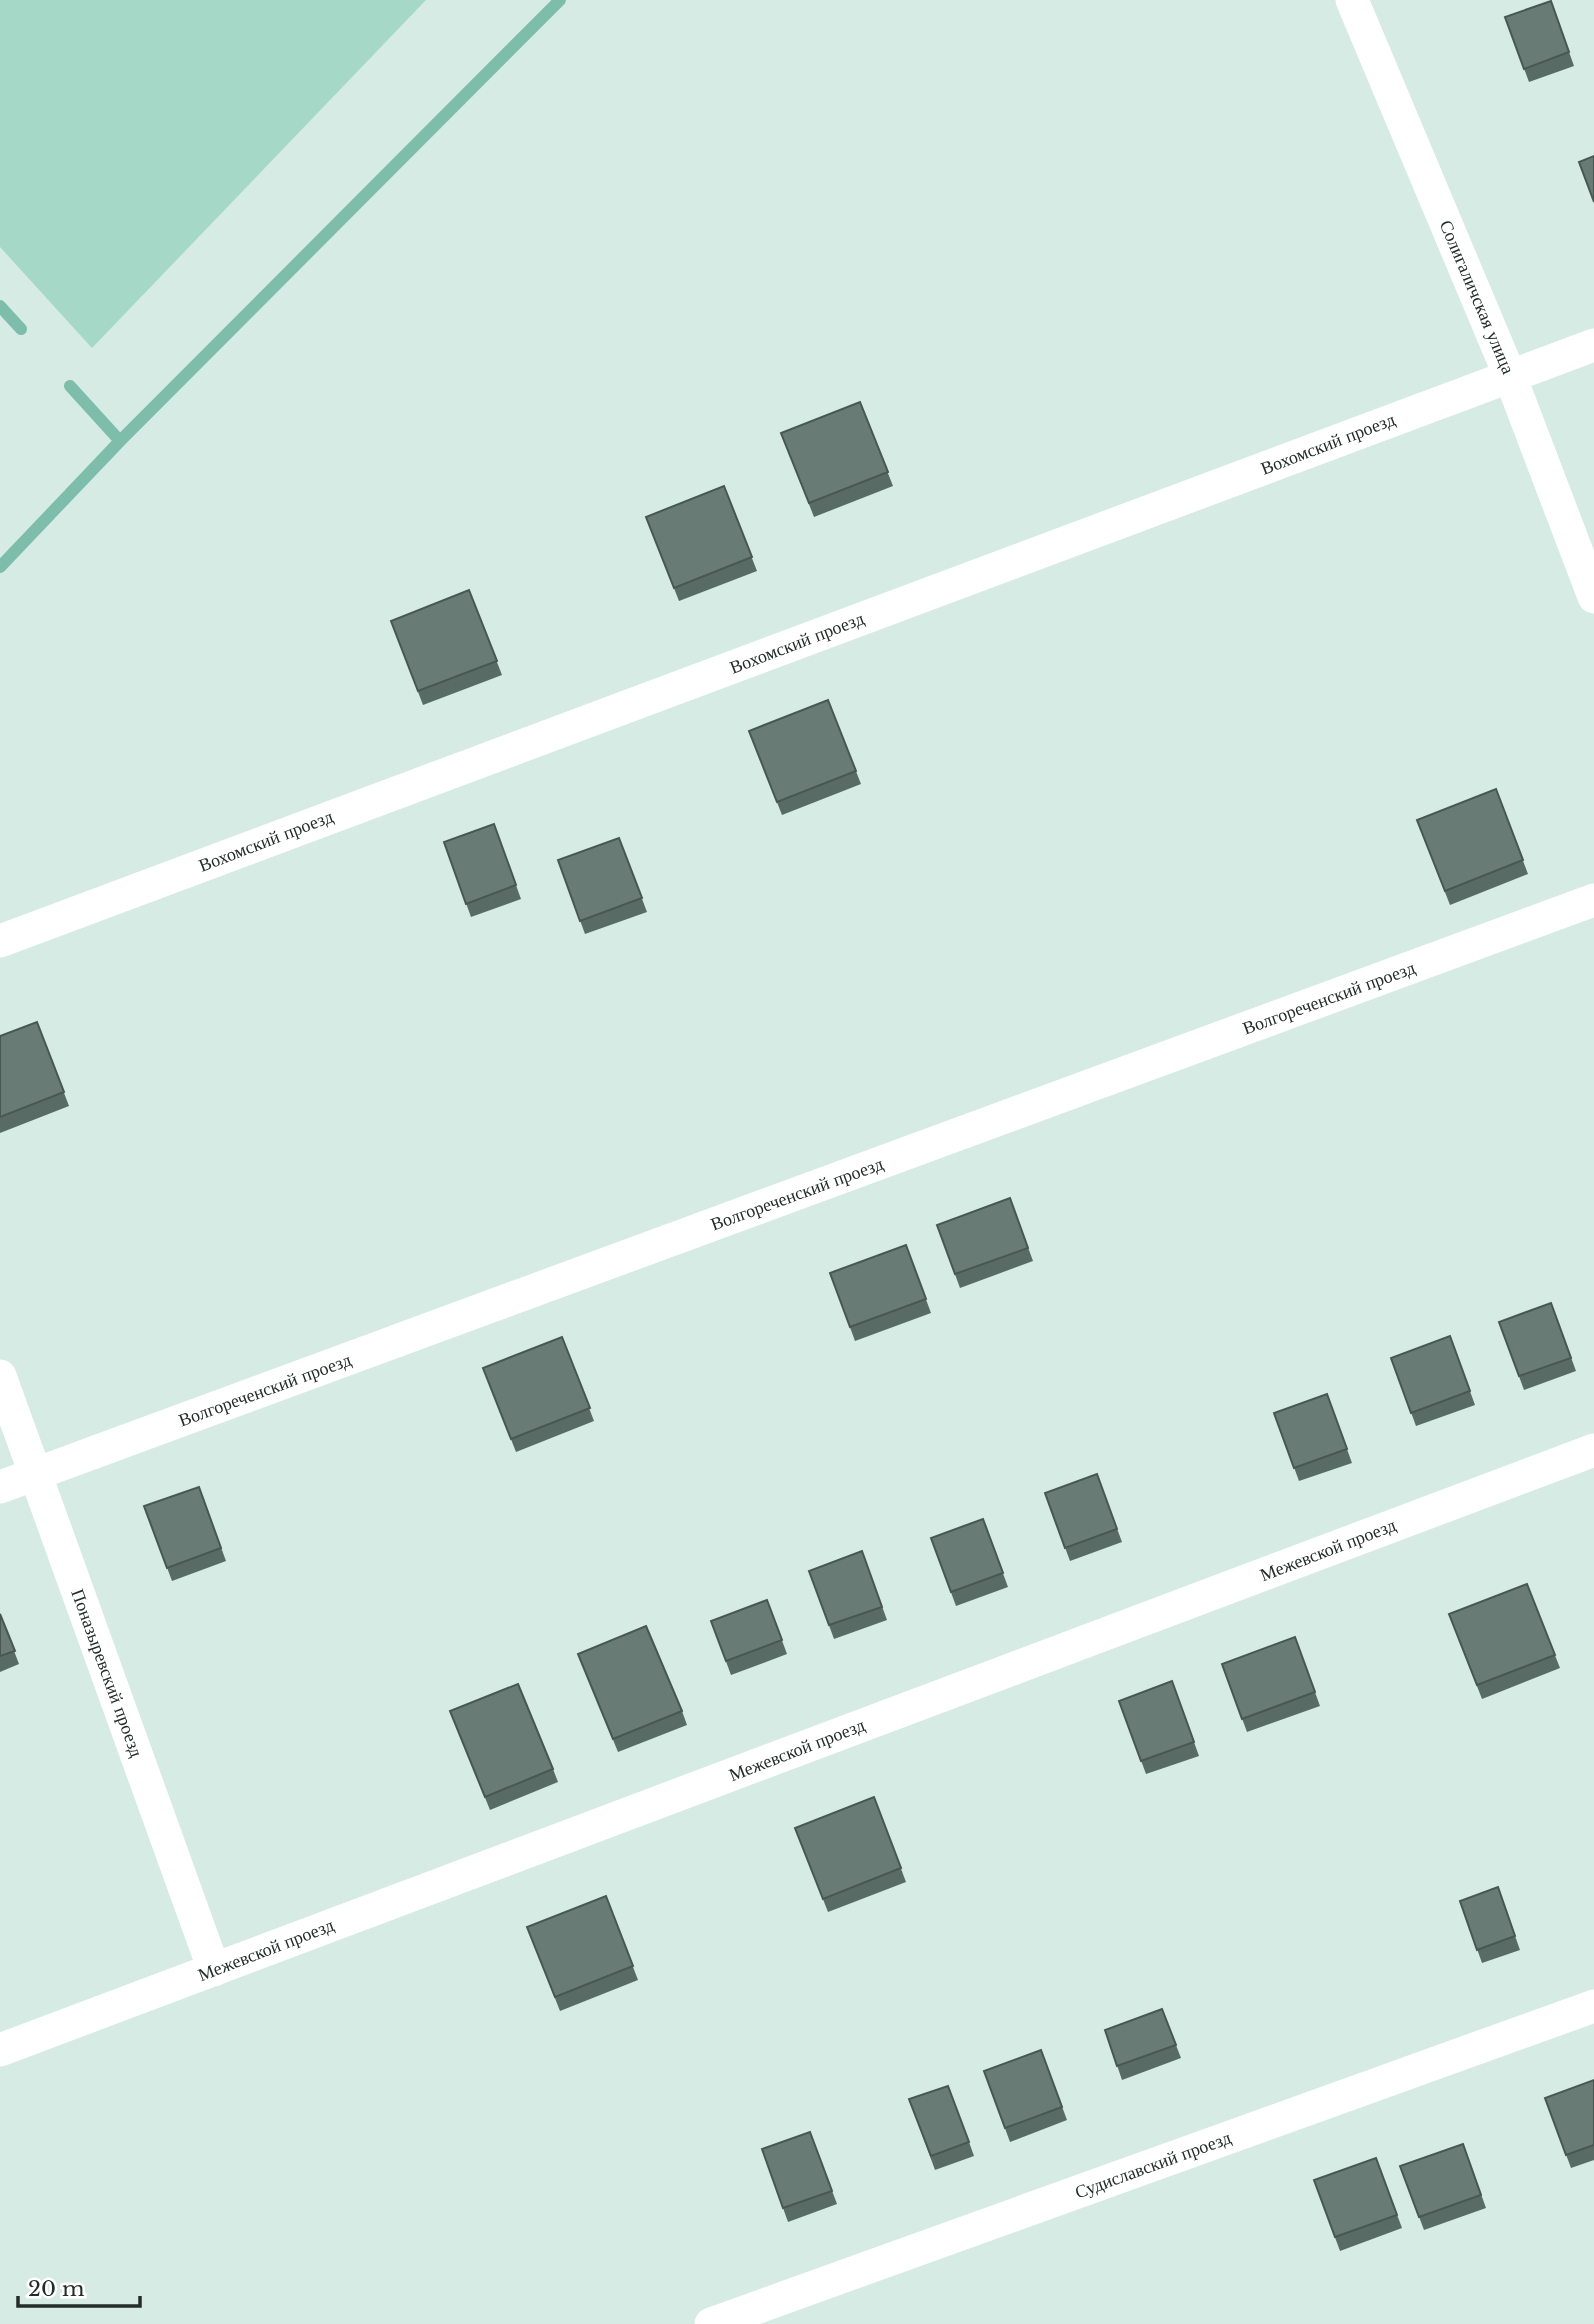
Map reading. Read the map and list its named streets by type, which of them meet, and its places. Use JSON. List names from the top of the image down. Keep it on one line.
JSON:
{"streets":{"street":["Солигаличская улица","Вохомский проезд","Волгореченский проезд","Межевской проезд","Поназыревский проезд","Судиславский проезд"]},"crossings":[["Солигаличская улица","Вохомский проезд"],["Волгореченский проезд","Поназыревский проезд"],["Межевской проезд","Поназыревский проезд"]],"scale_bar":"20 m"}
